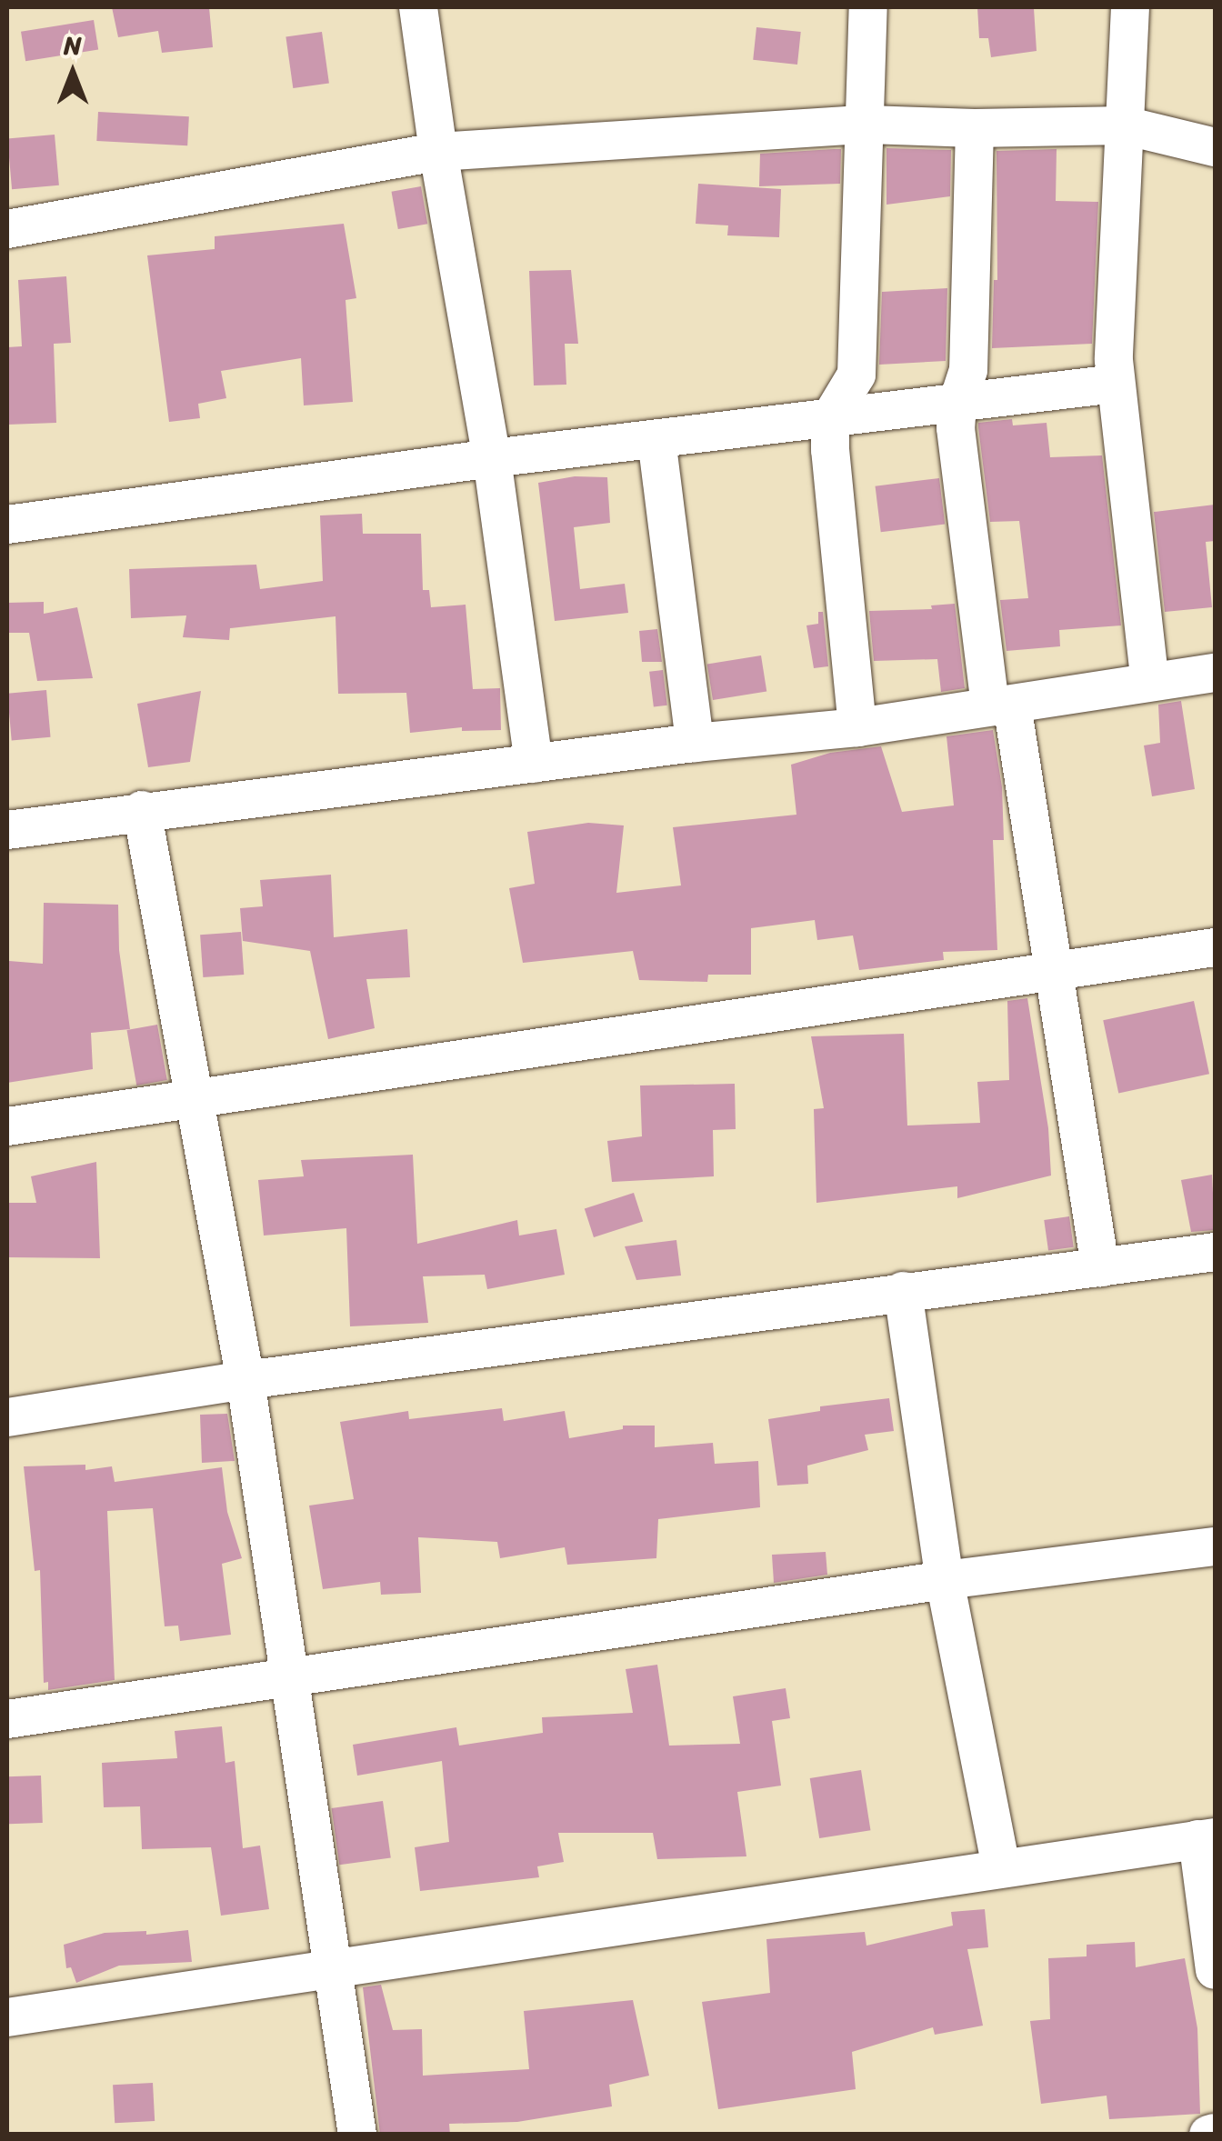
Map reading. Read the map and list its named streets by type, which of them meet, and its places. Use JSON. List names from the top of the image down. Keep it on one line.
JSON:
{"north":"top"}
